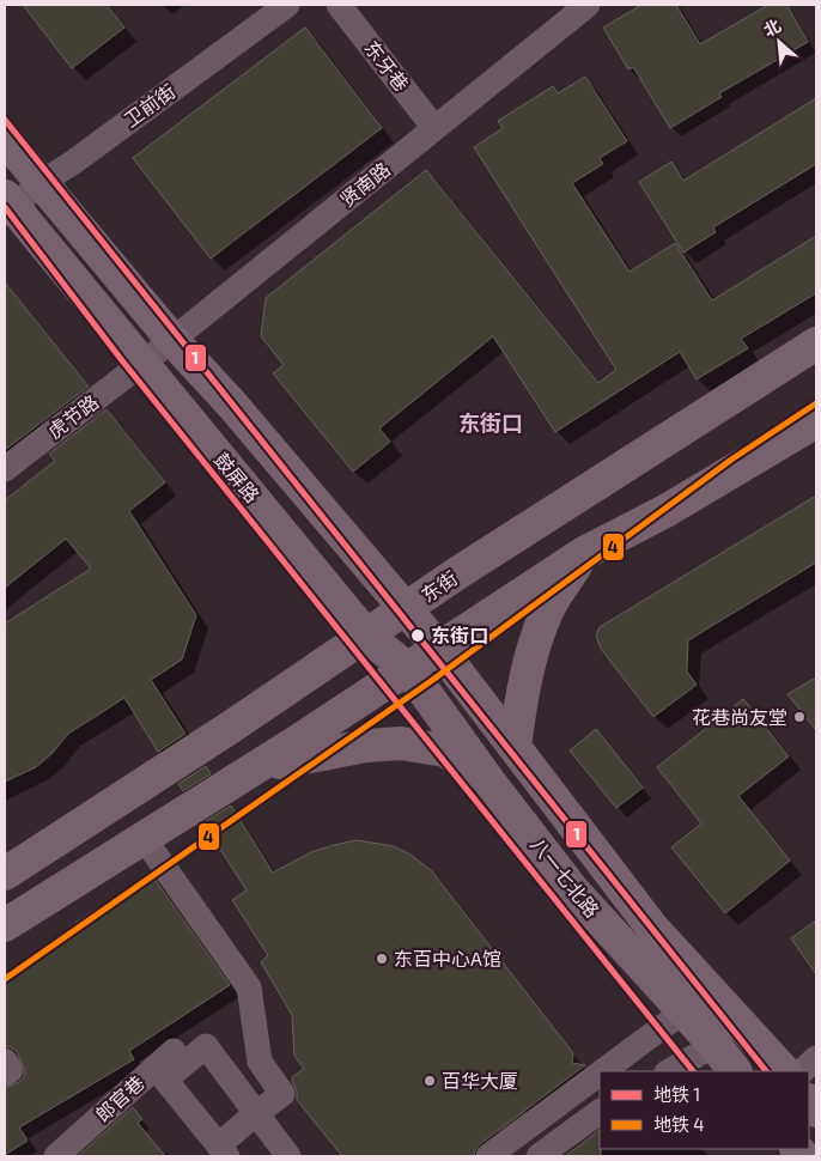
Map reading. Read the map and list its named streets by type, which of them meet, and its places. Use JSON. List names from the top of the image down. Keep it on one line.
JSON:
{"streets":{"main road":["鼓屏路","东街","八一七北路"],"street":["东牙巷","卫前街","贤南路","虎节路","郎官巷"]},"crossings":[["东牙巷","贤南路"],["卫前街","鼓屏路"],["卫前街","八一七北路"],["贤南路","虎节路"],["贤南路","鼓屏路"],["贤南路","八一七北路"],["虎节路","鼓屏路"],["鼓屏路","东街"],["鼓屏路","八一七北路"],["东街","八一七北路"]],"districts":["东街口"],"places":["东街口","花巷尚友堂","东百中心A馆","百华大厦"],"lines":["metro line 1","metro line 4"],"legend":["地铁 1","地铁 4"],"north":"top left"}
